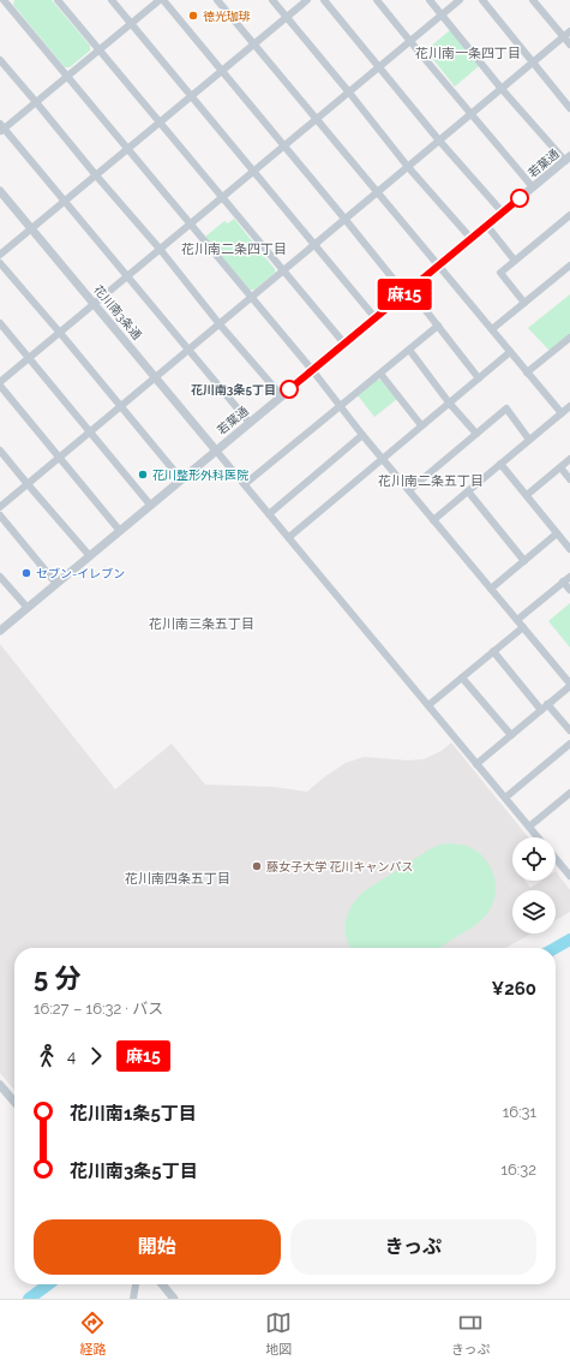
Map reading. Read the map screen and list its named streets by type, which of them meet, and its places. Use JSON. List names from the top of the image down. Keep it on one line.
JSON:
{"streets":{"street":["若葉通","花川南3条通"]},"crossings":[["若葉通","花川南3条通"]],"districts":["花川南一条四丁目","花川南二条四丁目","花川南二条五丁目","花川南三条五丁目","花川南四条五丁目"],"places":["徳光珈琲","花川南3条5丁目","花川整形外科医院","セブン-イレブン","藤女子大学 花川キャンパス"],"lines":["bus line 麻15"],"page":{"on_map":"麻15","heading":["5 分","16:27 – 16:32 · バス","¥260"],"legs":["4","麻15"],"list":[{"name":"花川南1条5丁目","value":"16:31"},{"name":"花川南3条5丁目","value":"16:32"}],"buttons":["開始","きっぷ"],"tabs":["経路","地図","きっぷ"]}}
